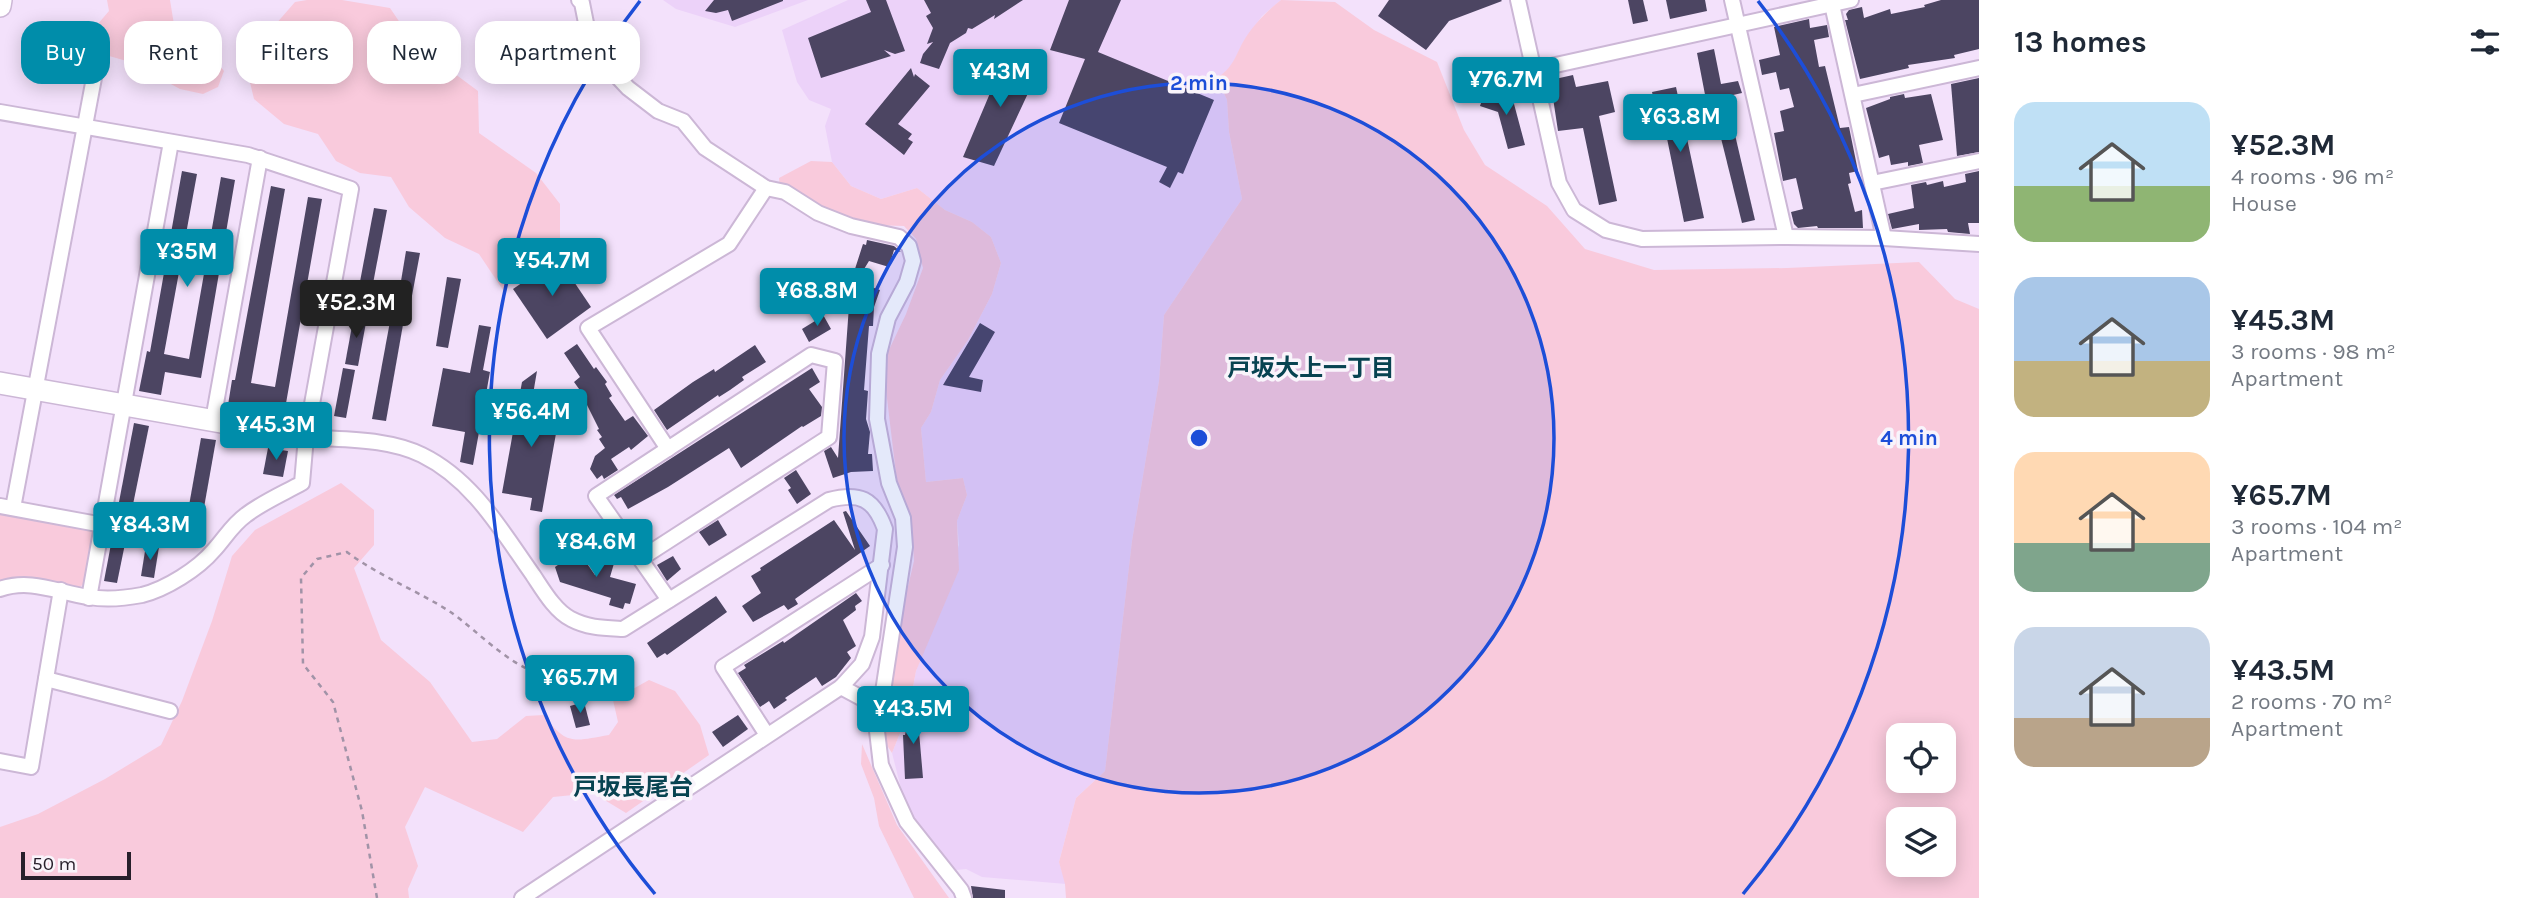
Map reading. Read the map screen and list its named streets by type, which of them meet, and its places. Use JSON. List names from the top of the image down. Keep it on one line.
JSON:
{"districts":["戸坂大上一丁目","戸坂長尾台"],"scale_bar":"50 m","page":{"heading":"13 homes","chip":["Buy","Rent","Filters","New","Apartment"],"price":["¥43M","¥76.7M","¥63.8M","¥35M","¥54.7M","¥68.8M","¥52.3M","¥56.4M","¥45.3M","¥84.3M","¥84.6M","¥65.7M","¥43.5M"],"list":[{"name":"¥52.3M","note":"4 rooms · 96 m² · House"},{"name":"¥45.3M","note":"3 rooms · 98 m² · Apartment"},{"name":"¥65.7M","note":"3 rooms · 104 m² · Apartment"},{"name":"¥43.5M","note":"2 rooms · 70 m² · Apartment"}],"scale":"50 m"},"rings":["2 min","4 min"]}
